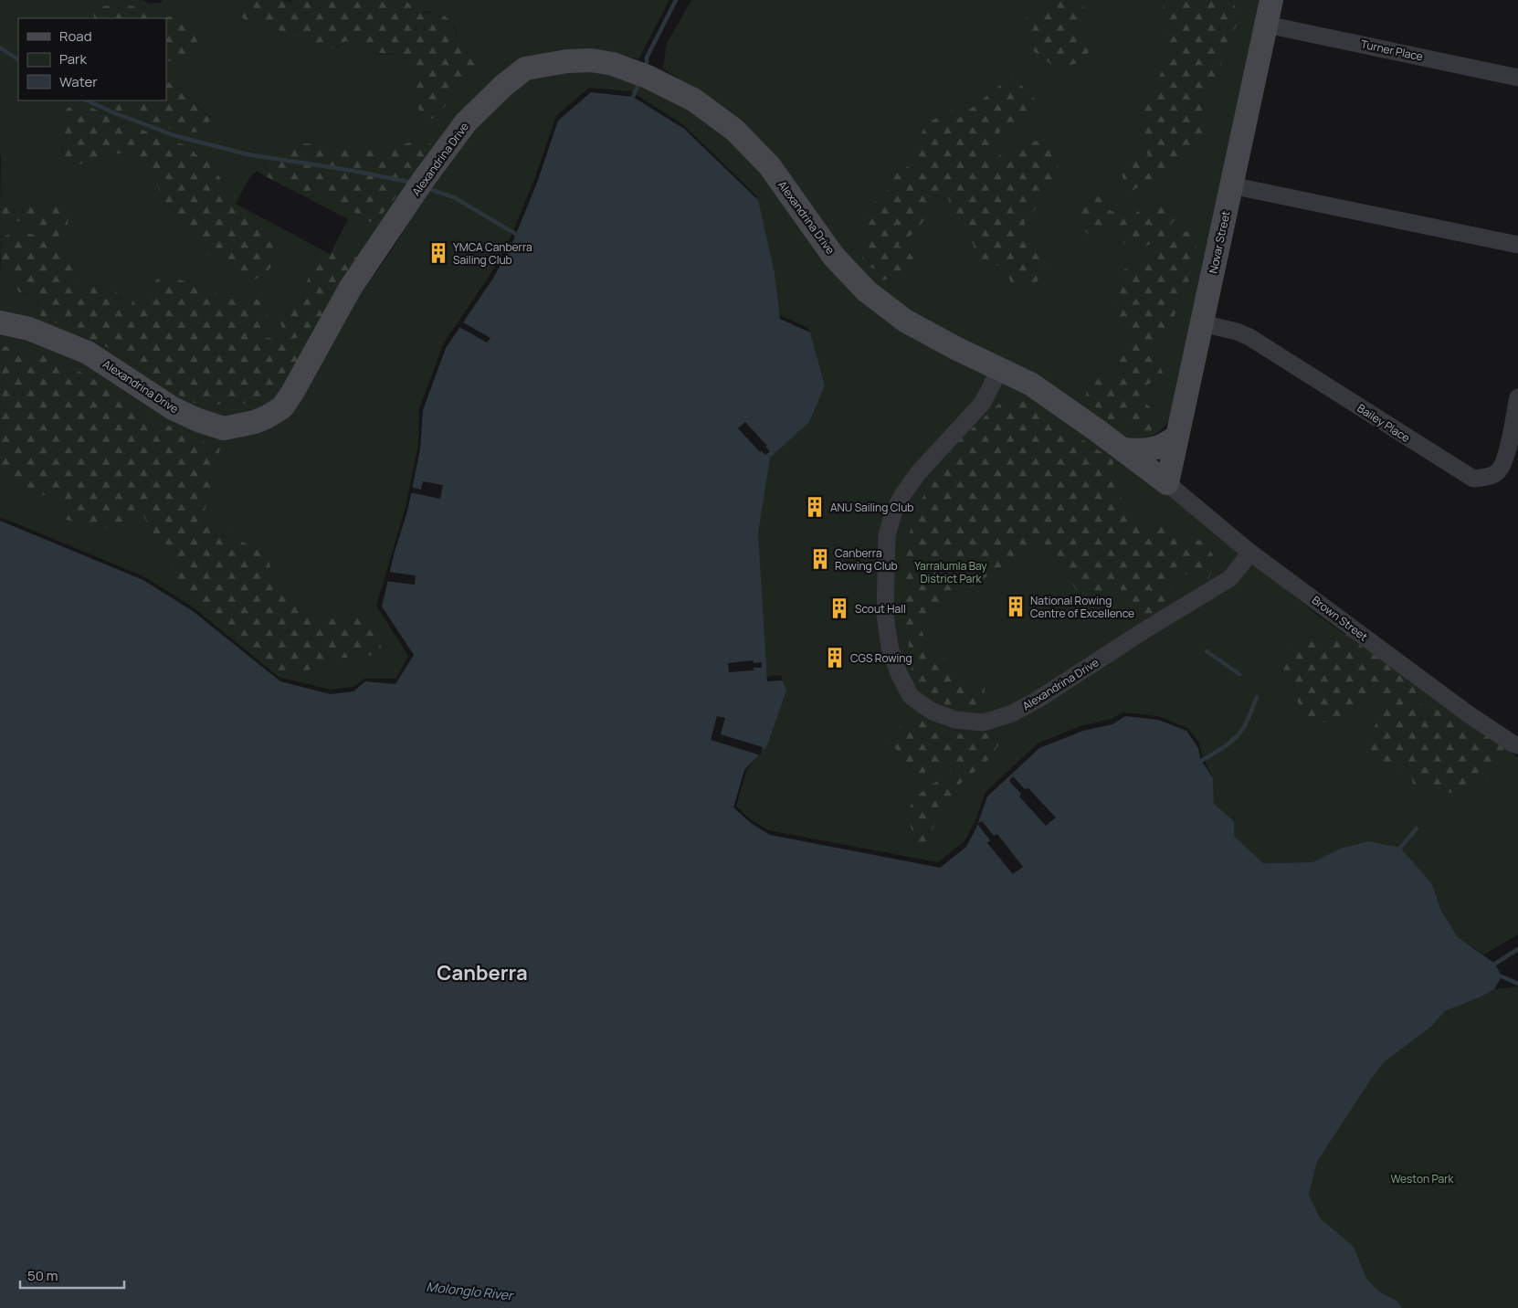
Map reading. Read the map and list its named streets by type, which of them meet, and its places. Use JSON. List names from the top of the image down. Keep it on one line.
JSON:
{"streets":{"main road":["Alexandrina Drive","Novar Street"],"street":["Turner Place","Bailey Place","Brown Street"]},"crossings":[["Turner Place","Novar Street"],["Alexandrina Drive","Novar Street"],["Alexandrina Drive","Brown Street"],["Novar Street","Bailey Place"],["Novar Street","Brown Street"]],"districts":["Canberra"],"water":["Molonglo River"],"parks":["Yarralumla Bay District Park","Weston Park"],"places":{"building":["YMCA Canberra Sailing Club","ANU Sailing Club","Canberra Rowing Club","National Rowing Centre of Excellence","Scout Hall","CGS Rowing"]},"legend":["Road","Park","Water"],"scale_bar":"50 m"}
